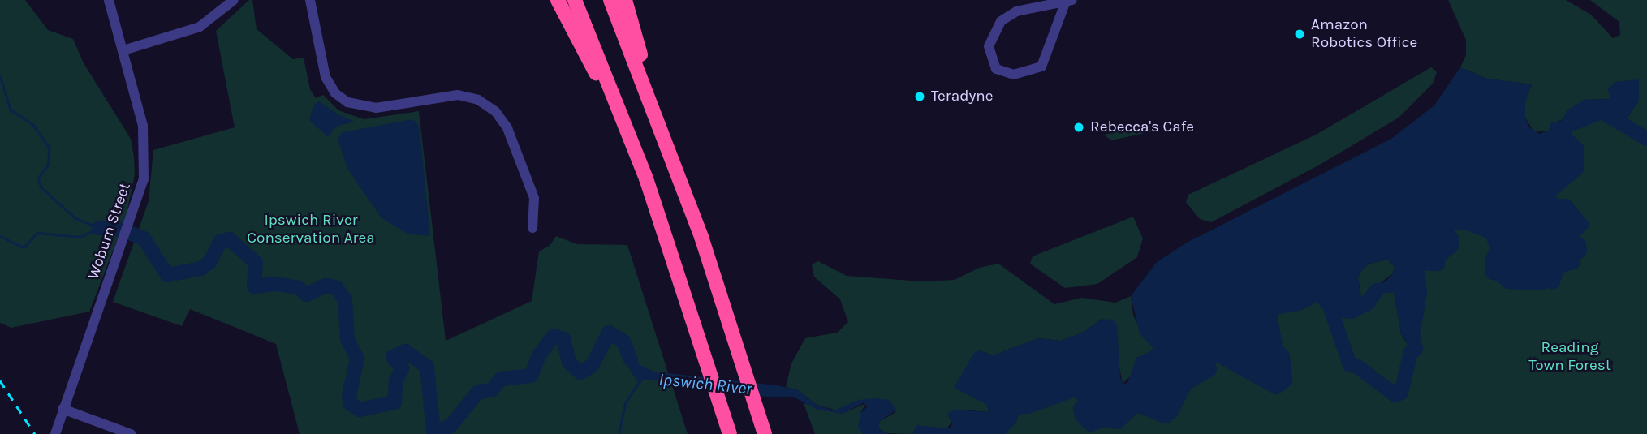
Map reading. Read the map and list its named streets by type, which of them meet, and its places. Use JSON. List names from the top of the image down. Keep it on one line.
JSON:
{"streets":{"street":["Woburn Street"]},"water":["Ipswich River"],"parks":["Ipswich River Conservation Area","Reading Town Forest"],"places":["Amazon Robotics Office","Teradyne","Rebecca's Cafe"]}
